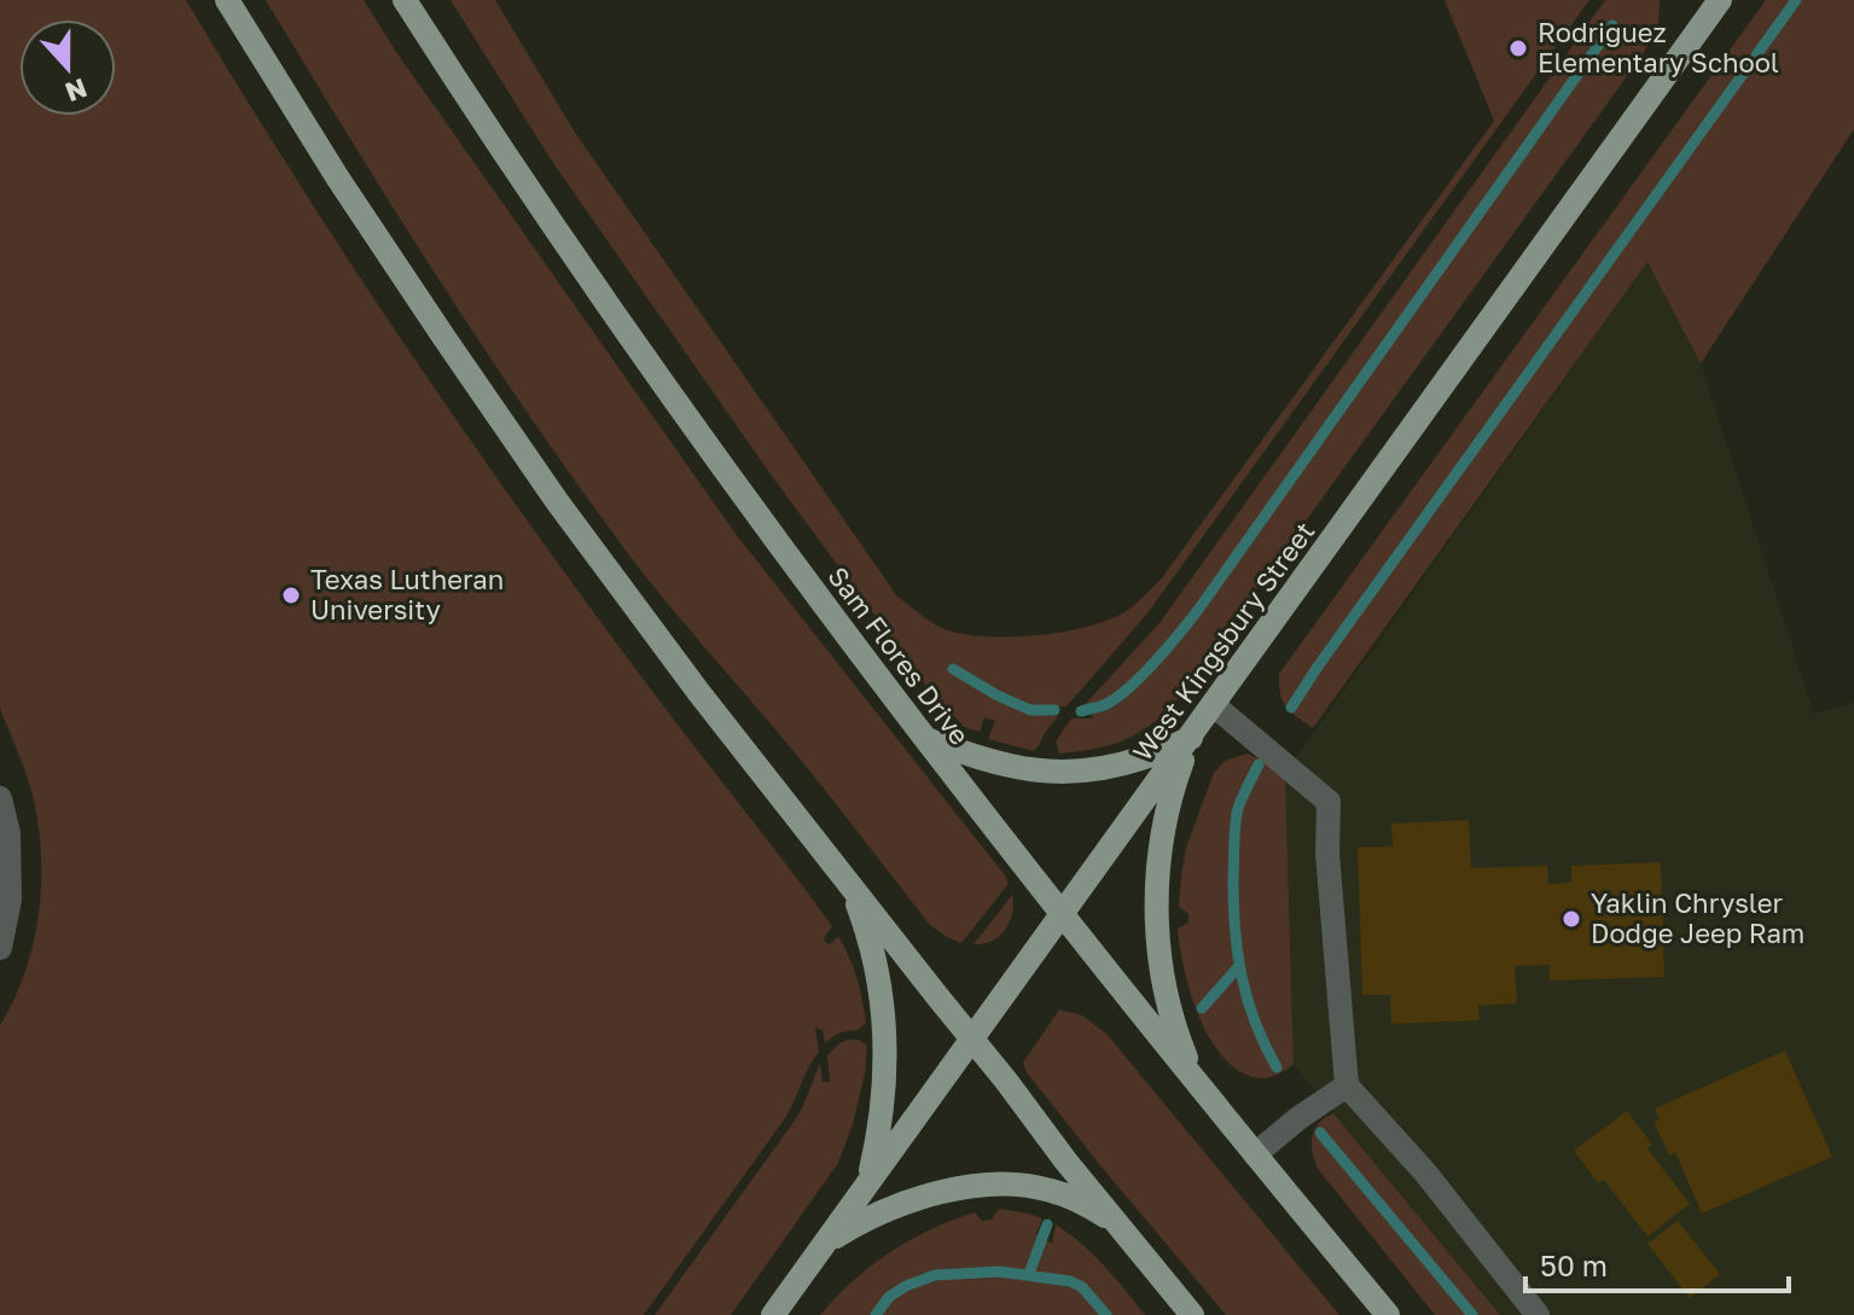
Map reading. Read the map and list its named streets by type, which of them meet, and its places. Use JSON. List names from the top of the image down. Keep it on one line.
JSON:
{"streets":{"main road":["West Kingsbury Street","Sam Flores Drive"]},"crossings":[["West Kingsbury Street","Sam Flores Drive"]],"places":["Rodriguez Elementary School","Texas Lutheran University","Yaklin Chrysler Dodge Jeep Ram"],"scale_bar":"50 m","north":"bottom"}
